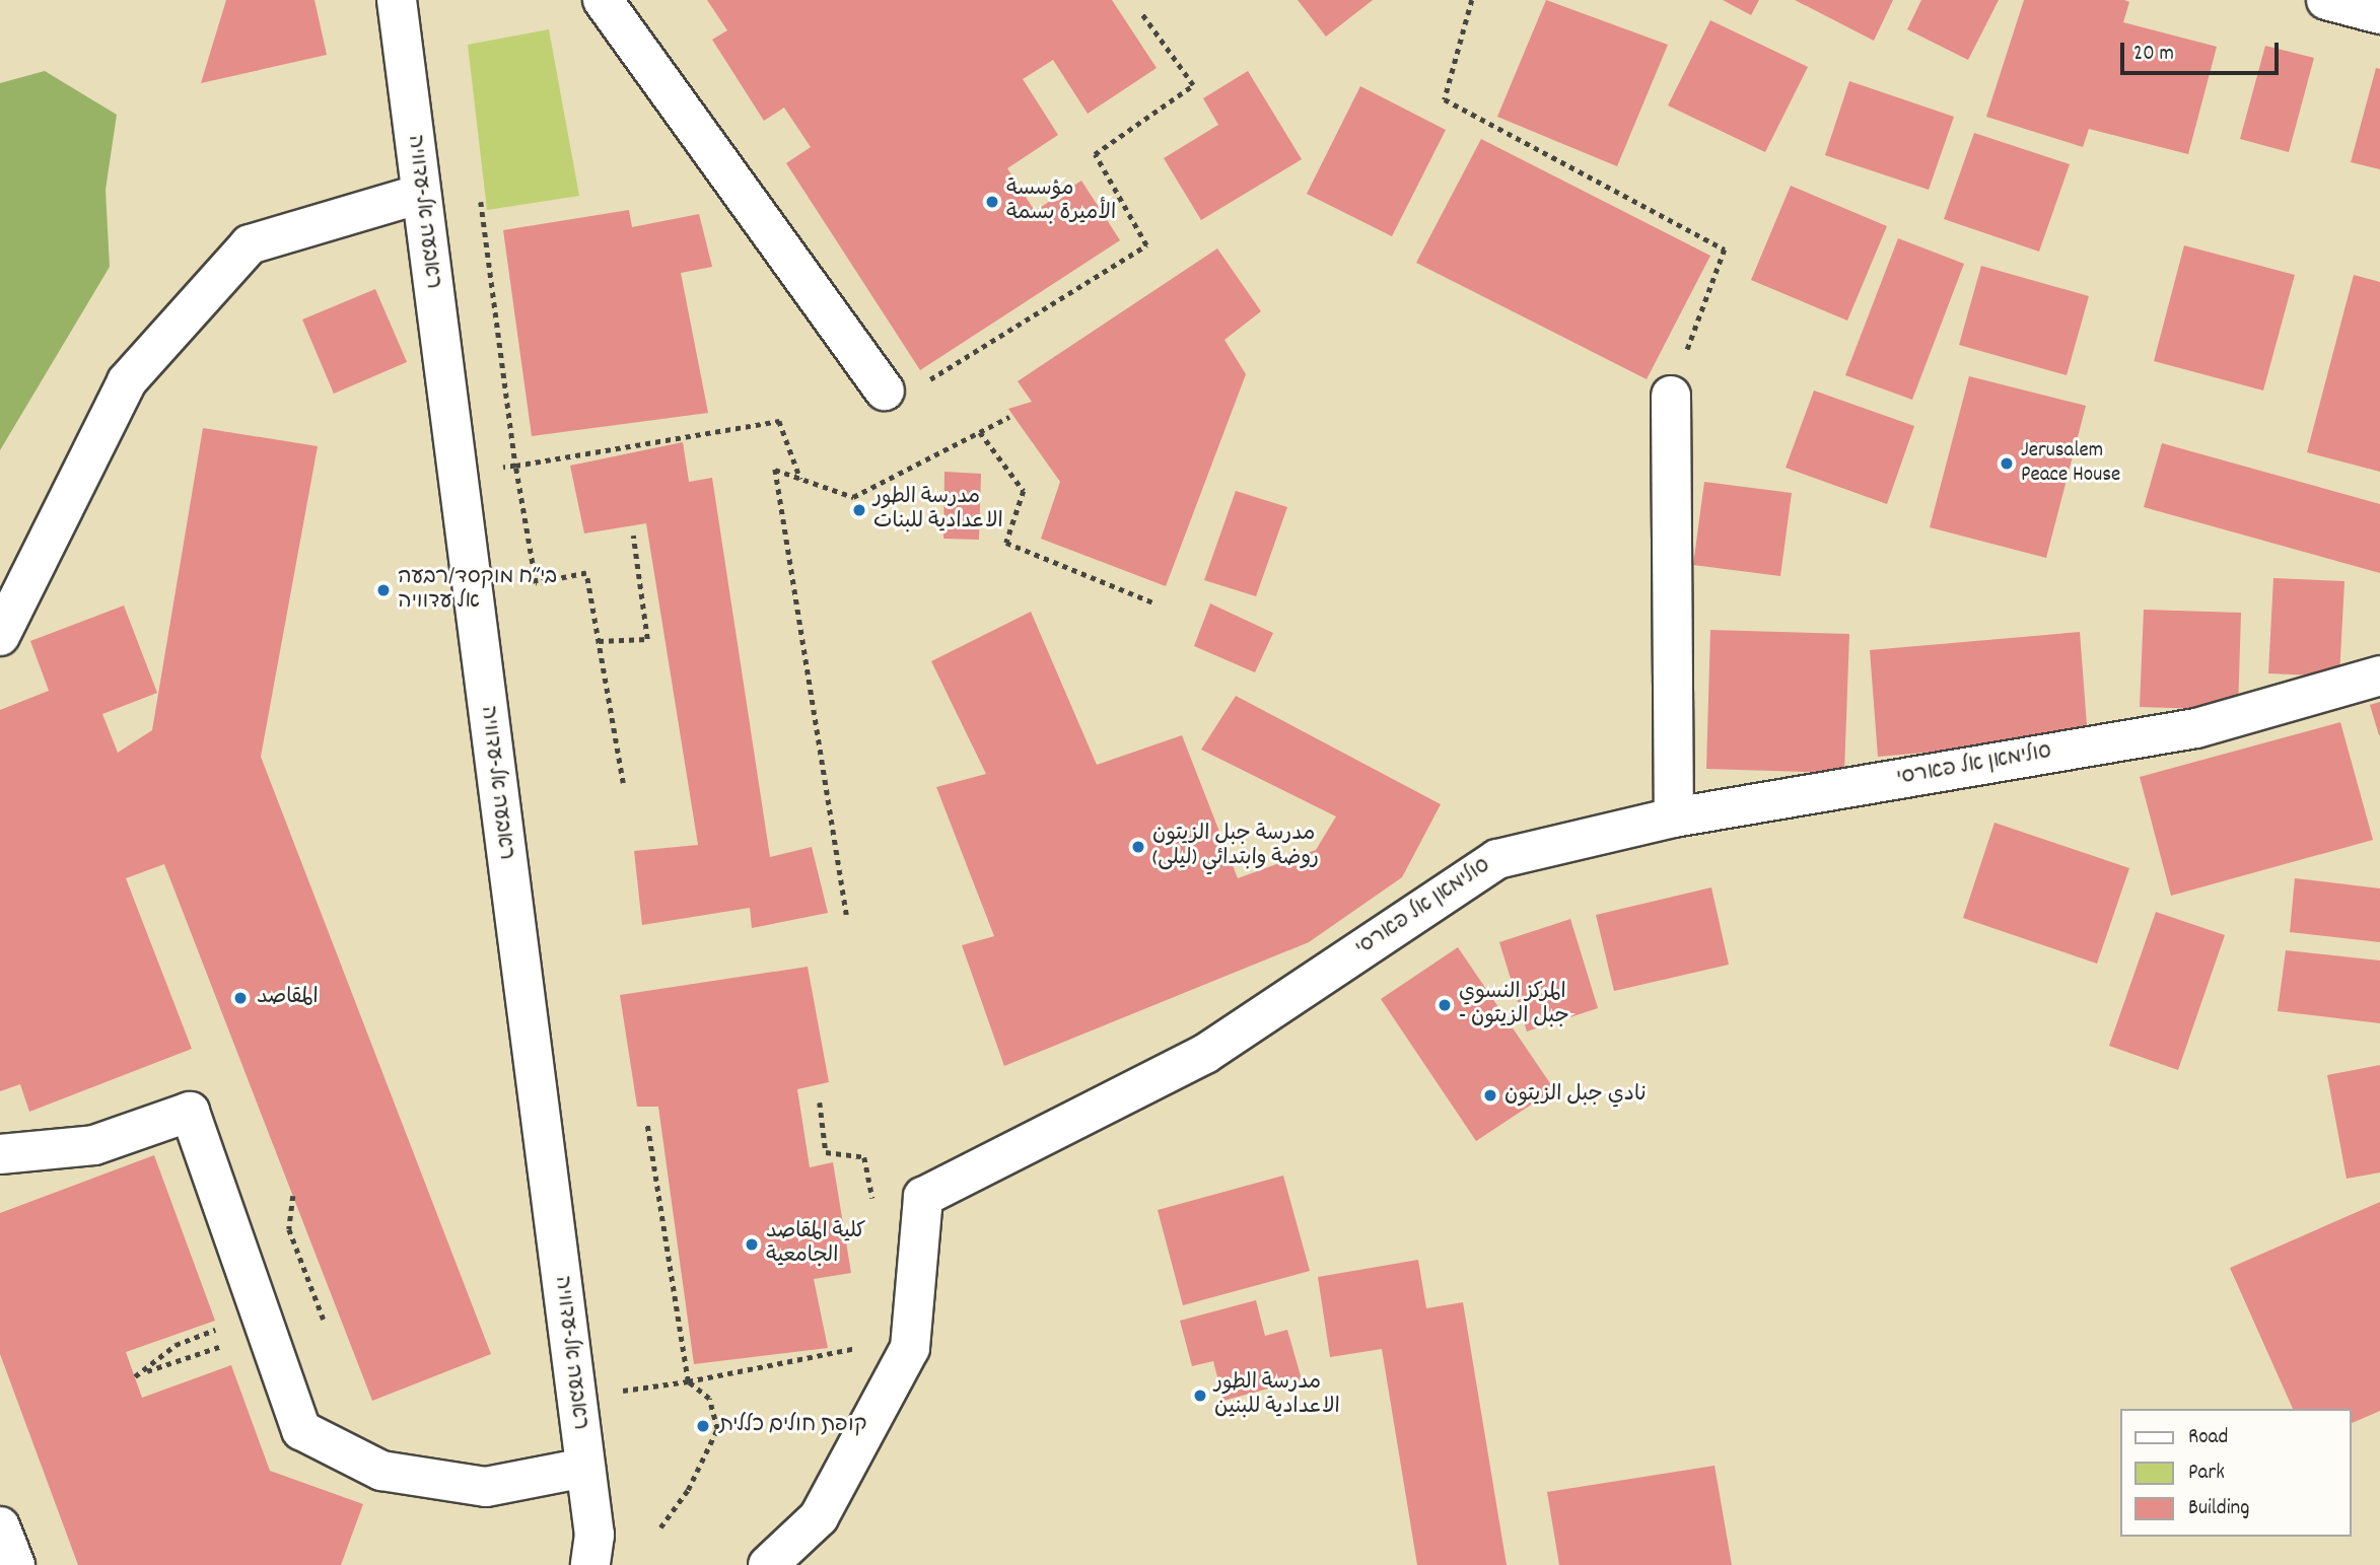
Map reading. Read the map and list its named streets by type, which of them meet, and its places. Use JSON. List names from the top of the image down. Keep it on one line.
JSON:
{"streets":{"street":["ראבעה אל-עדוויה","סולימאן אל פארסי"]},"places":["مؤسسة الأميرة بسمة","Jerusalem Peace House","مدرسة الطور الاعدادية للبنات","בי״ח מוקסד/רבעה אל עדוויה","مدرسة جبل الزيتون (ليلى) روضة وابتدائي","المقاصد","المركز النسوي - جبل الزيتون","نادي جبل الزيتون","كلية المقاصد الجامعية","مدرسة الطور الاعدادية للبنين","קופת חולים כללית"],"legend":["Road","Park","Building"],"scale_bar":"20 m"}
